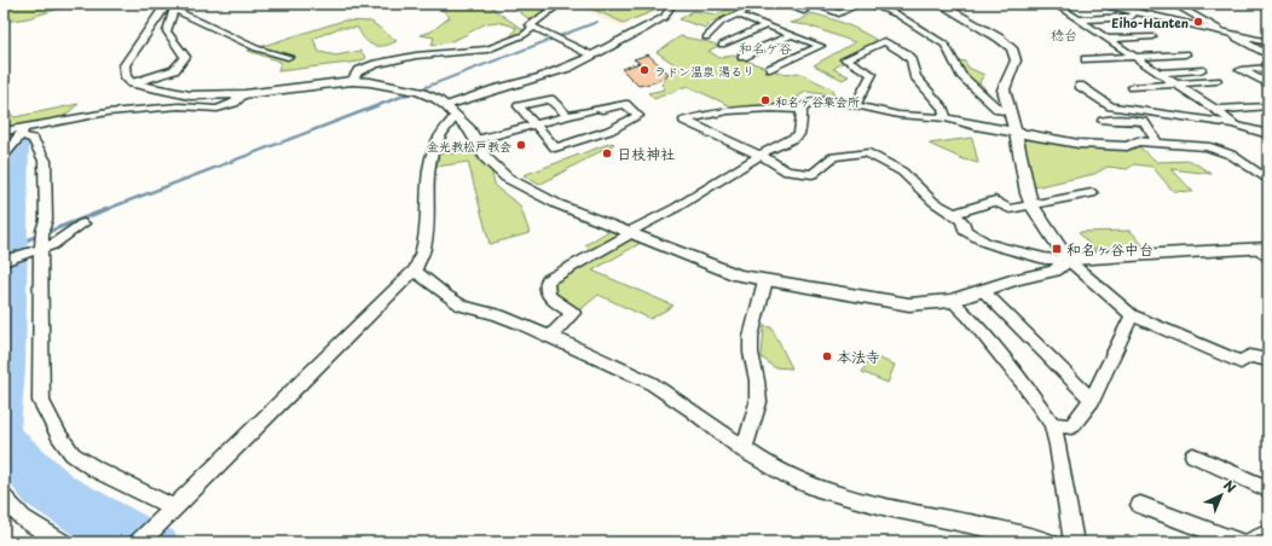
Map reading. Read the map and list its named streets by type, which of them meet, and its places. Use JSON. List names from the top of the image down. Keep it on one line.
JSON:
{"districts":["稔台","和名ケ谷"],"places":{"other":["Eiho-Hanten","ラドン温泉 湯るり","和名ヶ谷集会所","金光教松戸教会","日枝神社","本法寺"],"transit":["和名ヶ谷中台"]},"north":"top right"}
